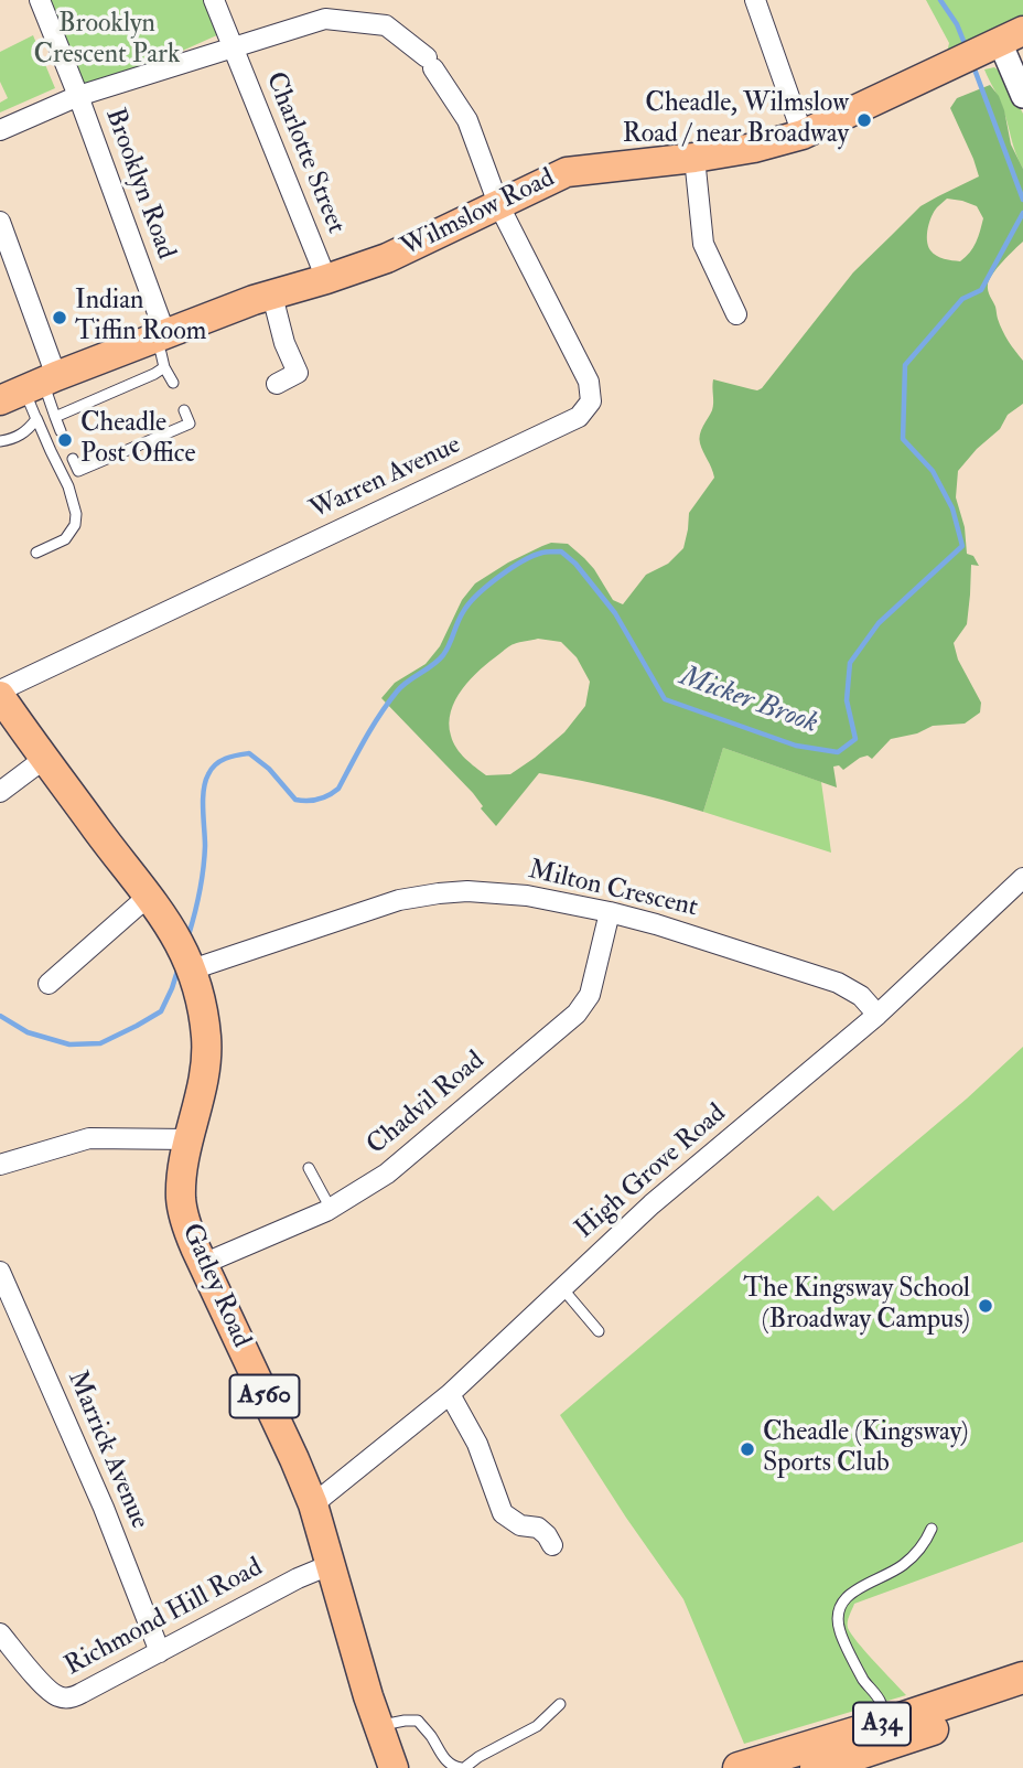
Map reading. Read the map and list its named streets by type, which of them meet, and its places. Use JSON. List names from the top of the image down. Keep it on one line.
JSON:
{"streets":{"highway":["A34"],"main road":["Wilmslow Road","Gatley Road","A560"],"street":["Charlotte Street","Brooklyn Road","Warren Avenue","Milton Crescent","Chadvil Road","High Grove Road","Marrick Avenue","Richmond Hill Road"]},"crossings":[["Charlotte Street","Wilmslow Road"],["Charlotte Street","Warren Avenue"],["Brooklyn Road","Wilmslow Road"],["Brooklyn Road","Warren Avenue"],["Wilmslow Road","Warren Avenue"],["Warren Avenue","Gatley Road"],["Milton Crescent","Chadvil Road"],["Milton Crescent","High Grove Road"],["Milton Crescent","Gatley Road"],["Chadvil Road","Gatley Road"],["High Grove Road","Gatley Road"],["Gatley Road","Richmond Hill Road"],["Marrick Avenue","Richmond Hill Road"]],"water":["Micker Brook"],"parks":["Brooklyn Crescent Park"],"places":["Cheadle, Wilmslow Road / near Broadway","Indian Tiffin Room","Cheadle Post Office","The Kingsway School (Broadway Campus)","Cheadle (Kingsway) Sports Club"]}
